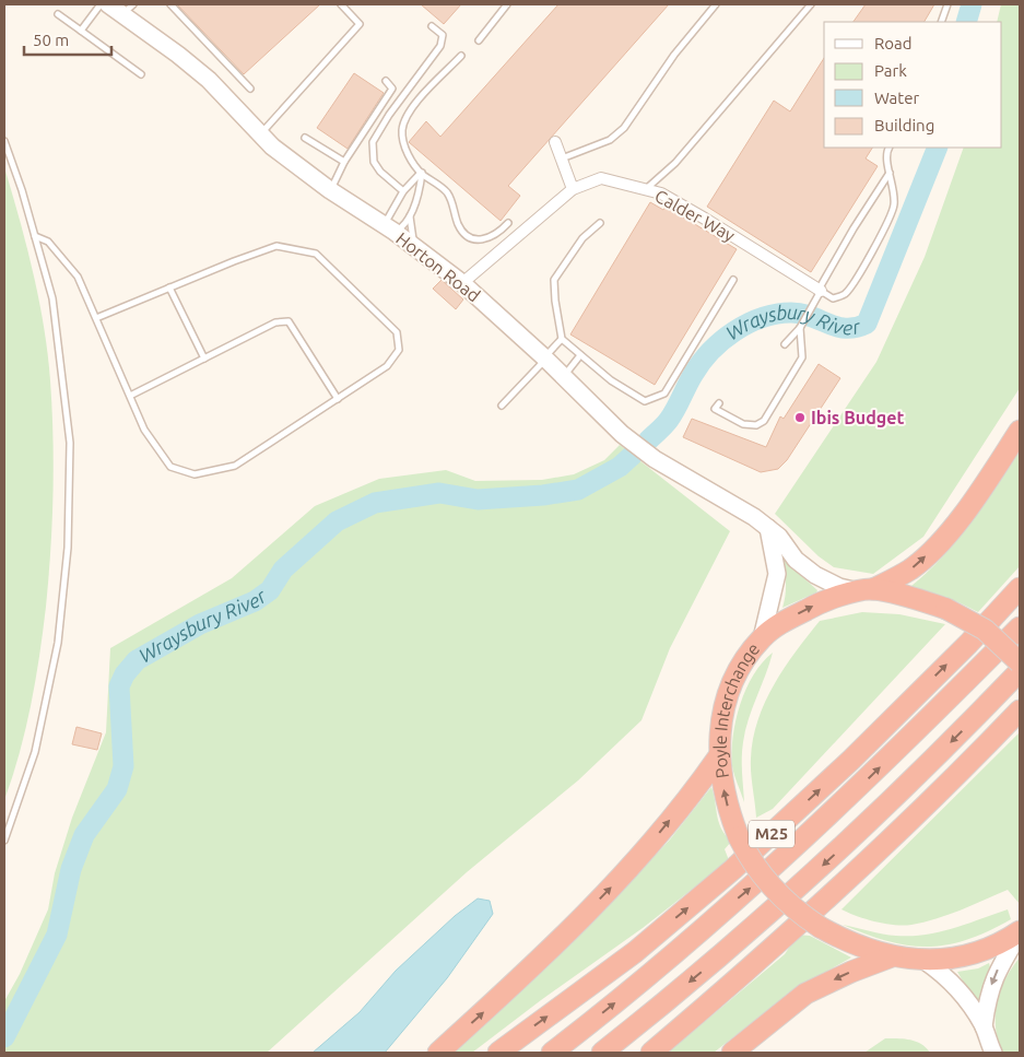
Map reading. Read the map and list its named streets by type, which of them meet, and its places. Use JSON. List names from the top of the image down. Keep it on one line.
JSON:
{"streets":{"highway":["Poyle Interchange","M25"],"street":["Calder Way","Horton Road"]},"crossings":[["Calder Way","Horton Road"],["Horton Road","Poyle Interchange"]],"water":["Wraysbury River"],"places":["Ibis Budget"],"legend":["Road","Park","Water","Building"],"scale_bar":"50 m"}
